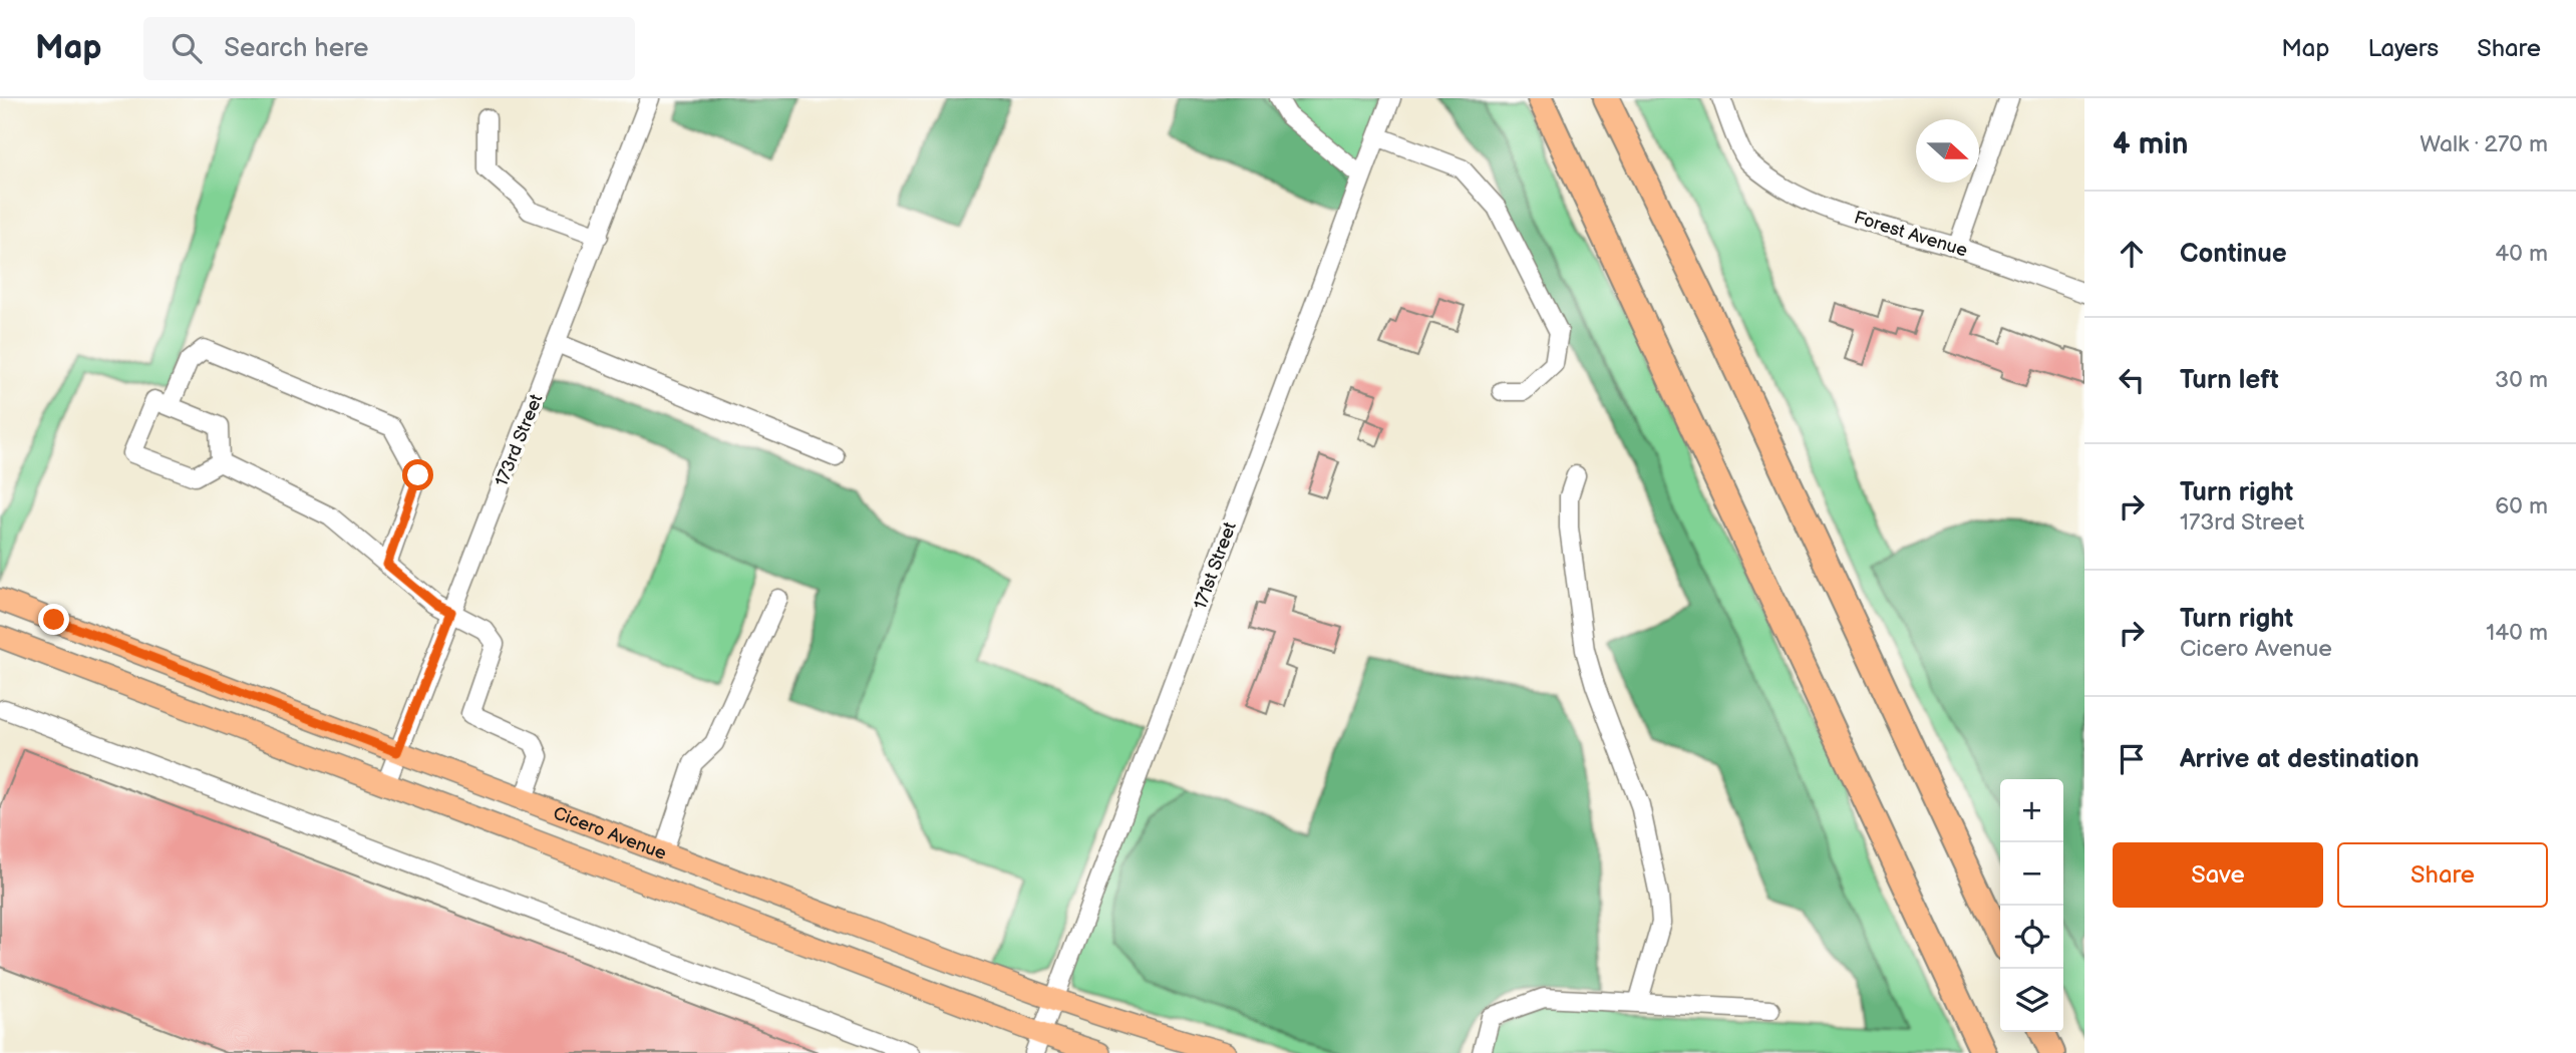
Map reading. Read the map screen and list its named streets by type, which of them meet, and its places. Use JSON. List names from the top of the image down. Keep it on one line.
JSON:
{"streets":{"main road":["Cicero Avenue"],"street":["Forest Avenue","173rd Street","171st Street"]},"crossings":[["173rd Street","Cicero Avenue"],["171st Street","Cicero Avenue"]],"north":"right","page":{"header":"Map","search":"Search here","nav":["Map","Layers","Share"],"heading":["4 min","Walk · 270 m"],"list":[["Continue","40 m"],["Turn left","30 m"],["Turn right","173rd Street","60 m"],["Turn right","Cicero Avenue","140 m"],"Arrive at destination"],"map_buttons":["+","−"],"buttons":["Save","Share"]}}
